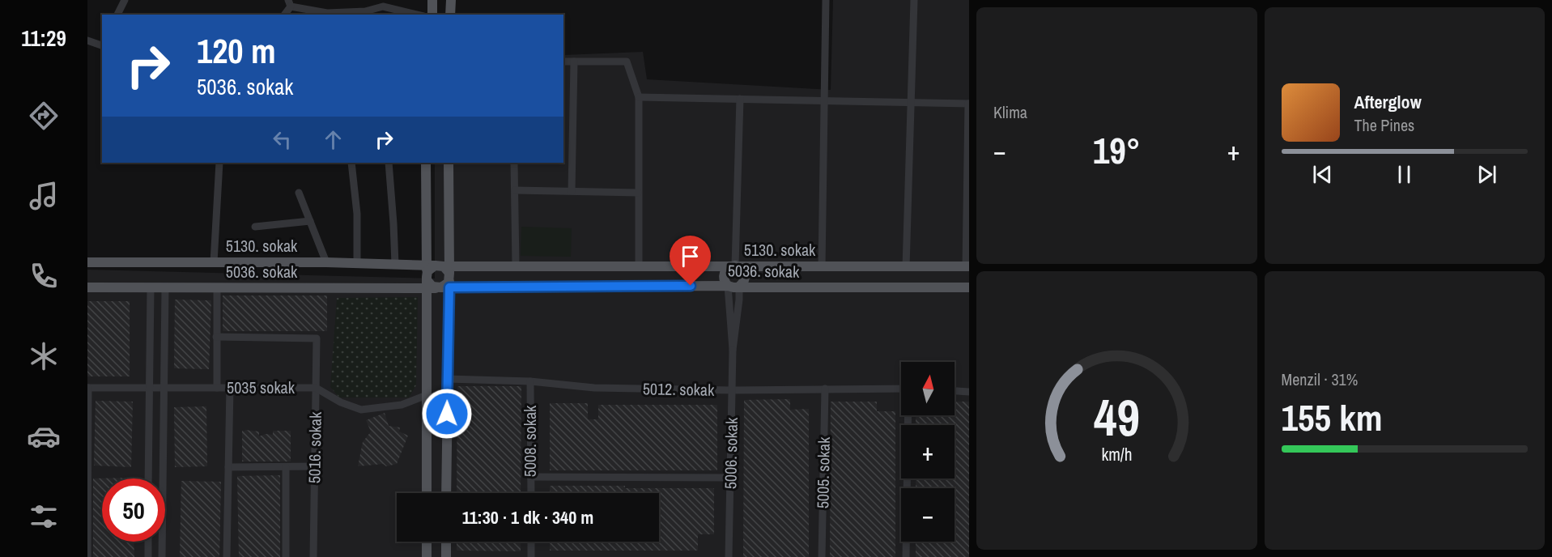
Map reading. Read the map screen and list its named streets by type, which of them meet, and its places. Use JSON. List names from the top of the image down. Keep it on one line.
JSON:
{"streets":{"main road":["5130. sokak","5036. sokak"],"street":["5035 sokak","5012. sokak","5008. sokak","5016. sokak","5006. sokak","5005. sokak"]},"crossings":[["5130. sokak","5036. sokak"],["5035 sokak","5016. sokak"],["5012. sokak","5008. sokak"],["5012. sokak","5006. sokak"],["5012. sokak","5005. sokak"]],"north":"top","page":{"tabs":"11:29","tile":["Klima",["Menzil · 31%","155 km"]],"turn":["120 m","5036. sokak"],"song":["Afterglow","The Pines"],"heat":["−","19°","+"],"map_buttons":["+","−"],"limit":"50","trip":"11:30 · 1 dk · 340 m","gauge":["49","km/h"]}}
